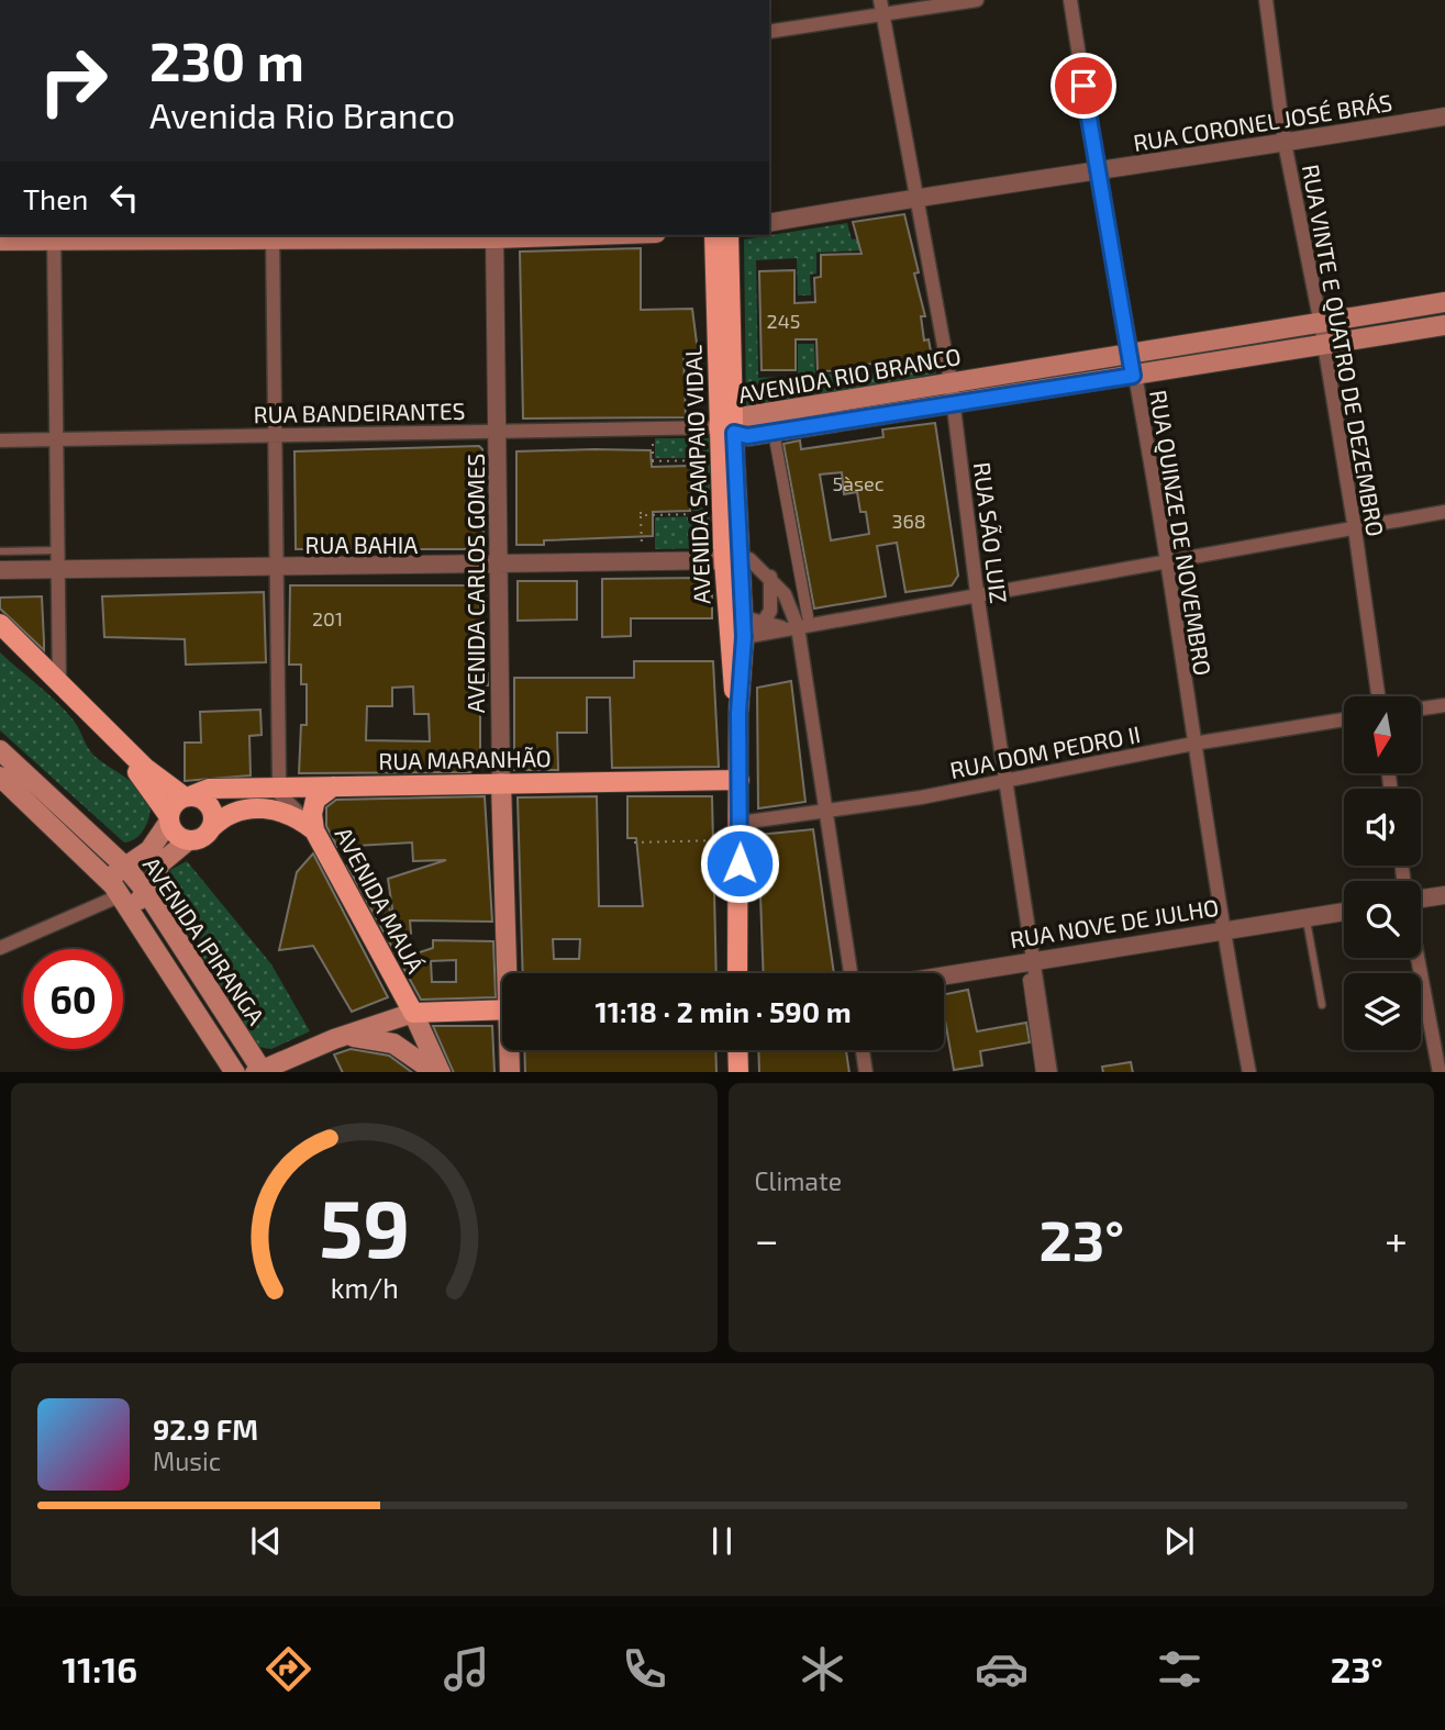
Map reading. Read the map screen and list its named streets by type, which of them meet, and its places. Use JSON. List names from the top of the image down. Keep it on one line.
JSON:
{"streets":{"main road":["AVENIDA RIO BRANCO","AVENIDA SAMPAIO VIDAL","AVENIDA CARLOS GOMES","RUA MARANHÃO","AVENIDA MAUÁ","AVENIDA IPIRANGA"],"street":["RUA CORONEL JOSÉ BRÁS","RUA VINTE E QUATRO DE DEZEMBRO","RUA BANDEIRANTES","RUA SÃO LUIZ","RUA QUINZE DE NOVEMBRO","RUA BAHIA","RUA DOM PEDRO II","RUA NOVE DE JULHO"]},"crossings":[["RUA CORONEL JOSÉ BRÁS","RUA VINTE E QUATRO DE DEZEMBRO"],["RUA CORONEL JOSÉ BRÁS","RUA SÃO LUIZ"],["RUA CORONEL JOSÉ BRÁS","RUA QUINZE DE NOVEMBRO"],["RUA VINTE E QUATRO DE DEZEMBRO","AVENIDA RIO BRANCO"],["AVENIDA RIO BRANCO","RUA BANDEIRANTES"],["AVENIDA RIO BRANCO","AVENIDA SAMPAIO VIDAL"],["AVENIDA RIO BRANCO","RUA SÃO LUIZ"],["AVENIDA RIO BRANCO","RUA QUINZE DE NOVEMBRO"],["RUA BANDEIRANTES","AVENIDA SAMPAIO VIDAL"],["RUA BANDEIRANTES","AVENIDA CARLOS GOMES"],["AVENIDA SAMPAIO VIDAL","RUA BAHIA"],["AVENIDA SAMPAIO VIDAL","RUA DOM PEDRO II"],["AVENIDA SAMPAIO VIDAL","RUA MARANHÃO"],["RUA SÃO LUIZ","RUA DOM PEDRO II"],["RUA SÃO LUIZ","RUA NOVE DE JULHO"],["RUA QUINZE DE NOVEMBRO","RUA DOM PEDRO II"],["RUA QUINZE DE NOVEMBRO","RUA NOVE DE JULHO"],["RUA BAHIA","AVENIDA CARLOS GOMES"],["AVENIDA CARLOS GOMES","RUA MARANHÃO"],["RUA MARANHÃO","AVENIDA MAUÁ"]],"house_numbers":["245","5àsec","368","201"],"north":"bottom","page":{"turn":["230 m","Avenida Rio Branco"],"then":"Then","limit":"60","trip":"11:18 · 2 min · 590 m","tile":"Climate","heat":["−","23°","+"],"song":["92.9 FM","Music"],"tabs":["11:16","23°"],"gauge":["59","km/h"]}}
